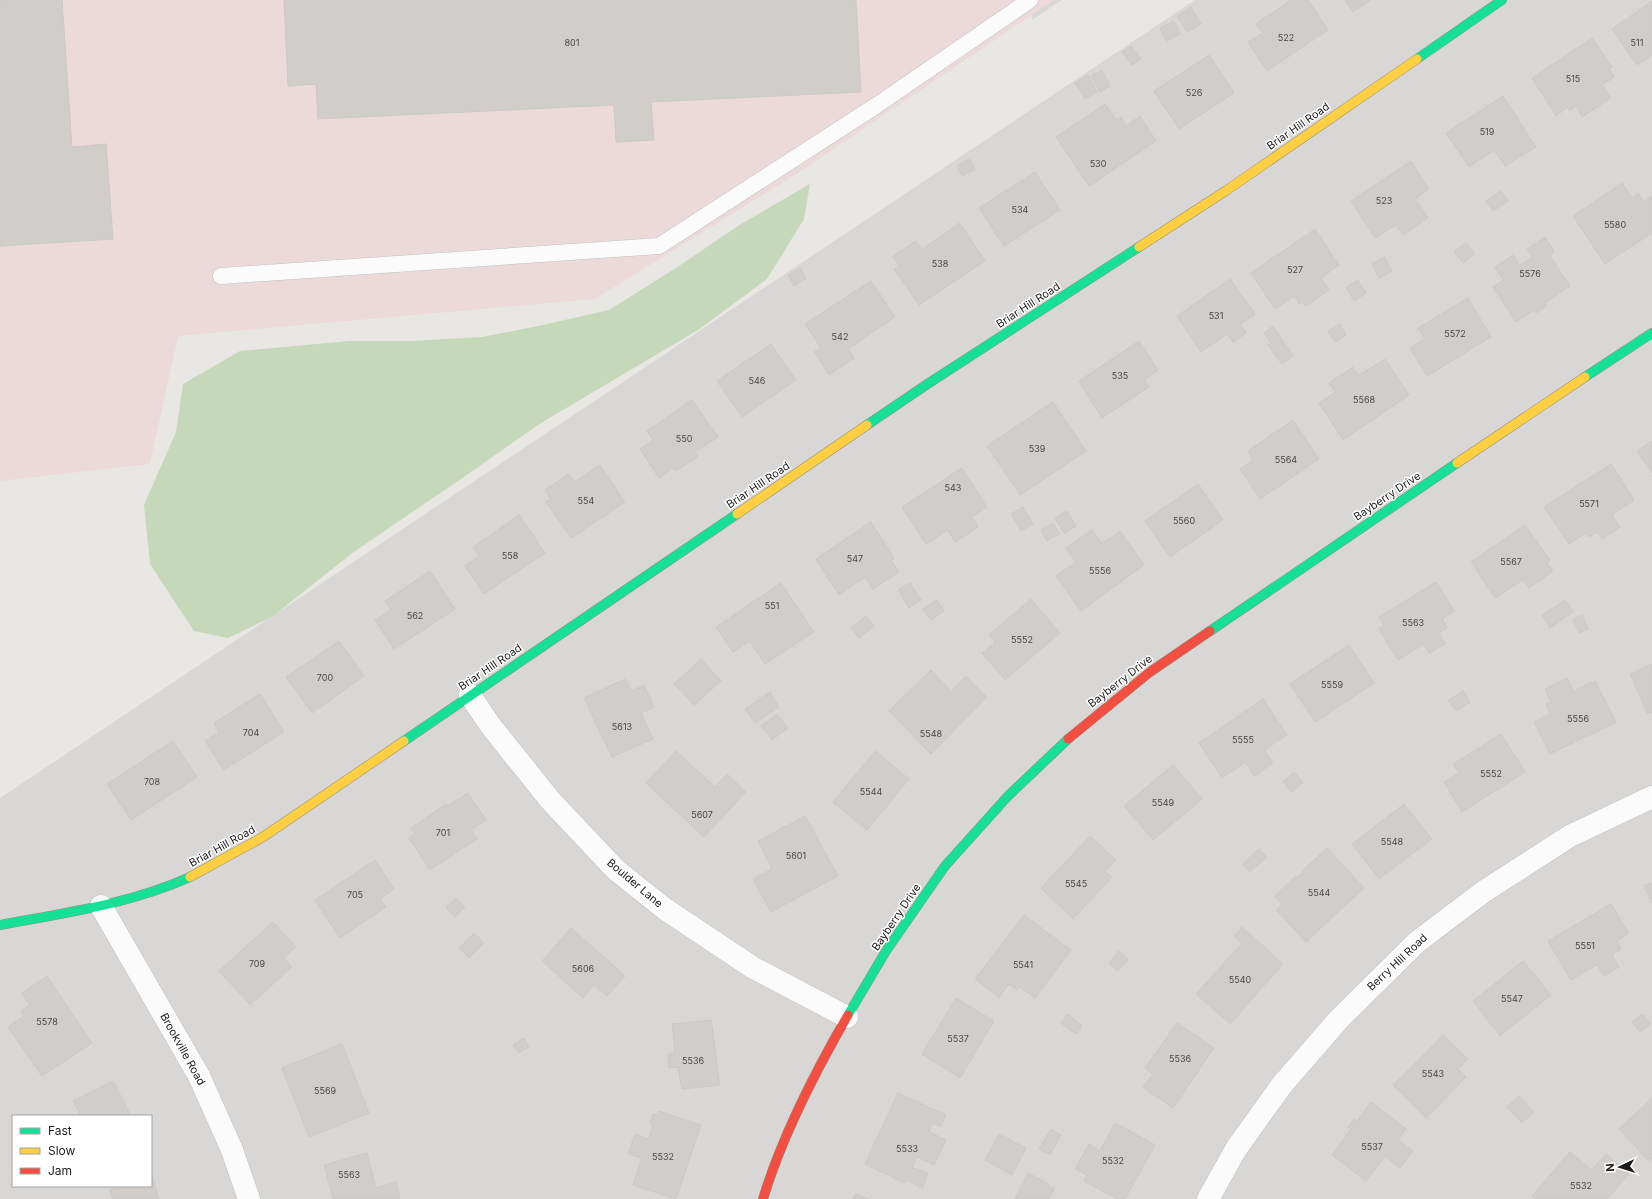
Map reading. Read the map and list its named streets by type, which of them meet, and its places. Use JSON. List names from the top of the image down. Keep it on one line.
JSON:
{"streets":{"street":["Briar Hill Road","Bayberry Drive","Boulder Lane","Berry Hill Road","Brookville Road"]},"crossings":[["Briar Hill Road","Boulder Lane"],["Briar Hill Road","Brookville Road"],["Bayberry Drive","Boulder Lane"]],"house_numbers":["522","801","511","515","526","519","530","523","534","5580","538","527","5576","531","5572","542","535","546","5568","550","539","5564","543","554","5571","5560","558","547","5567","5556","551","562","5563","5552","700","5559","5556","5613","704","5548","5555","5552","708","5544","5549","5607","701","5548","5601","5545","5544","705","5551","709","5541","5606","5540","5547","5578","5537","5536","5536","5543","5569","5537","5533","5532","5532","5563","5532"],"legend":["Fast","Slow","Jam"],"north":"left"}
